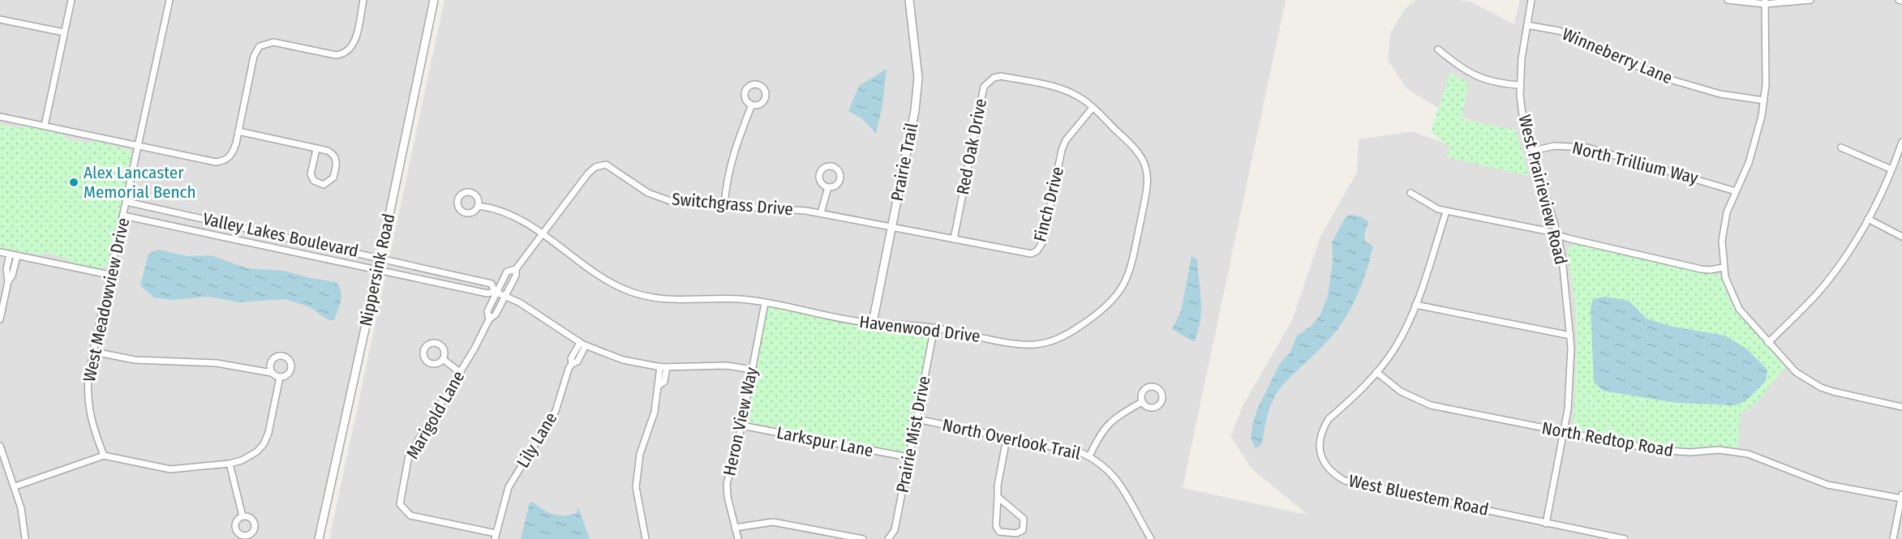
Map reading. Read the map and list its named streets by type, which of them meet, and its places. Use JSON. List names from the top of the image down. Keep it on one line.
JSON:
{"streets":{"street":["Winneberry Lane","Red Oak Drive","Prairie Trail","North Trillium Way","West Prairieview Road","Switchgrass Drive","Finch Drive","Valley Lakes Boulevard","Nippersink Road","West Meadowview Drive","Havenwood Drive","Marigold Lane","Heron View Way","Prairie Mist Drive","North Overlook Trail","North Redtop Road","Lily Lane","Larkspur Lane","West Bluestem Road"]},"crossings":[["Winneberry Lane","West Prairieview Road"],["Red Oak Drive","Finch Drive"],["Red Oak Drive","Havenwood Drive"],["Prairie Trail","Switchgrass Drive"],["Prairie Trail","Finch Drive"],["Prairie Trail","Havenwood Drive"],["North Trillium Way","West Prairieview Road"],["West Prairieview Road","North Redtop Road"],["West Prairieview Road","West Bluestem Road"],["Switchgrass Drive","Finch Drive"],["Switchgrass Drive","Havenwood Drive"],["Switchgrass Drive","Marigold Lane"],["Finch Drive","Havenwood Drive"],["Valley Lakes Boulevard","Nippersink Road"],["Valley Lakes Boulevard","West Meadowview Drive"],["Valley Lakes Boulevard","Marigold Lane"],["Havenwood Drive","Heron View Way"],["Havenwood Drive","Prairie Mist Drive"],["Marigold Lane","Lily Lane"],["Heron View Way","Larkspur Lane"],["Prairie Mist Drive","North Overlook Trail"],["Prairie Mist Drive","Larkspur Lane"],["North Redtop Road","West Bluestem Road"]],"places":["Alex Lancaster Memorial Bench"]}
